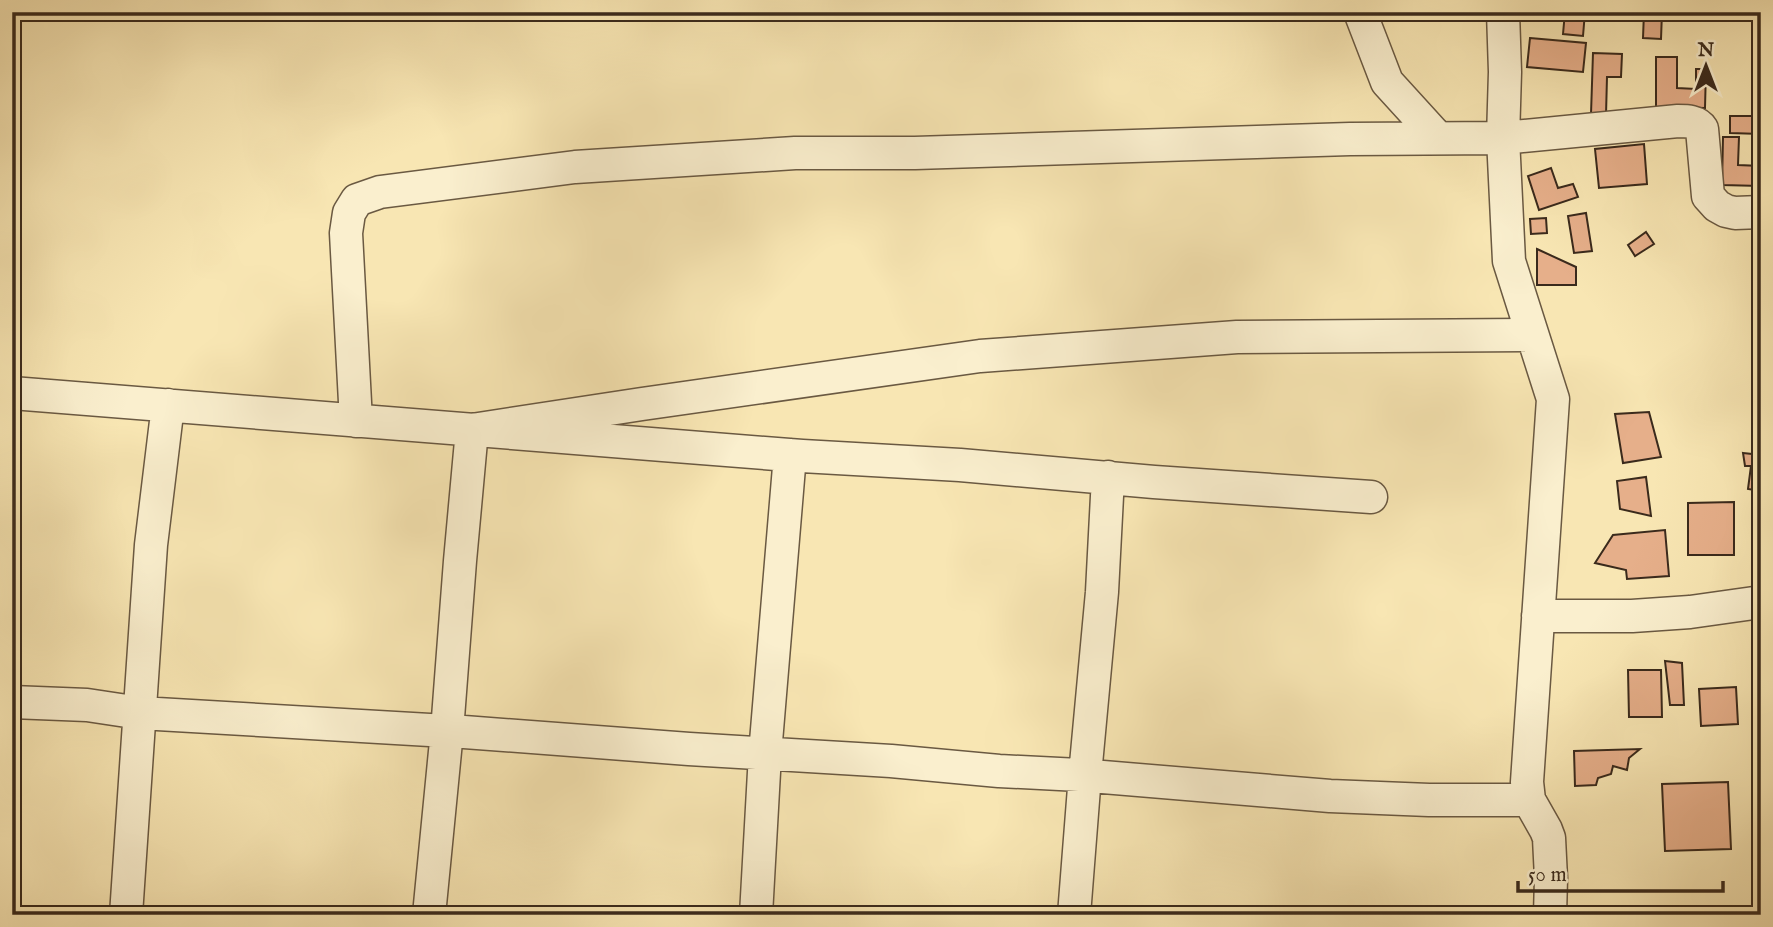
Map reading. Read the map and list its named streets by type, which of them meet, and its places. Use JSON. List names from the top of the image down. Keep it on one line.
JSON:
{"scale_bar":"50 m","north":"top"}
